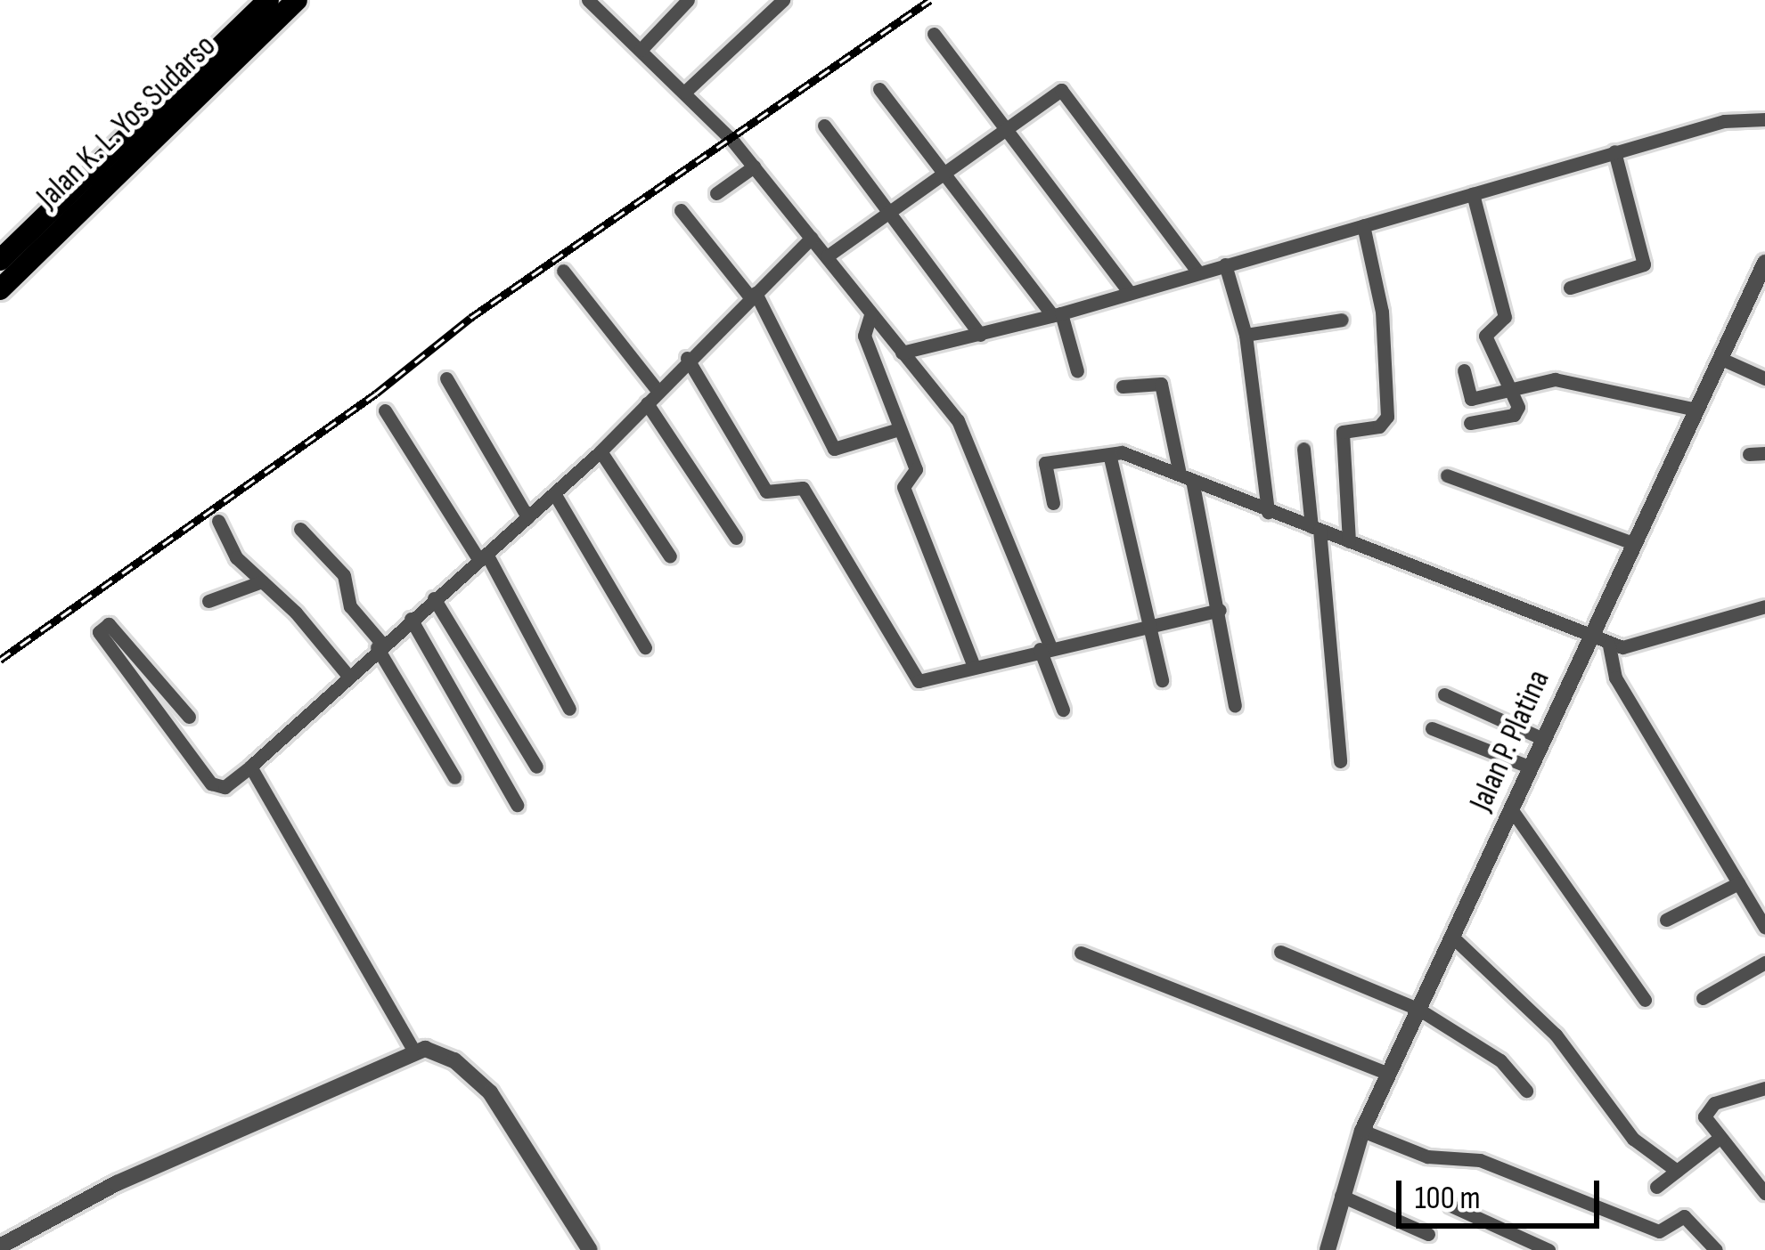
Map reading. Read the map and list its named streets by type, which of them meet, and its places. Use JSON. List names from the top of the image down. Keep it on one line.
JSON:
{"streets":{"highway":["Jalan K. L. Yos Sudarso"],"street":["Jalan P. Platina"]},"scale_bar":"100 m"}
